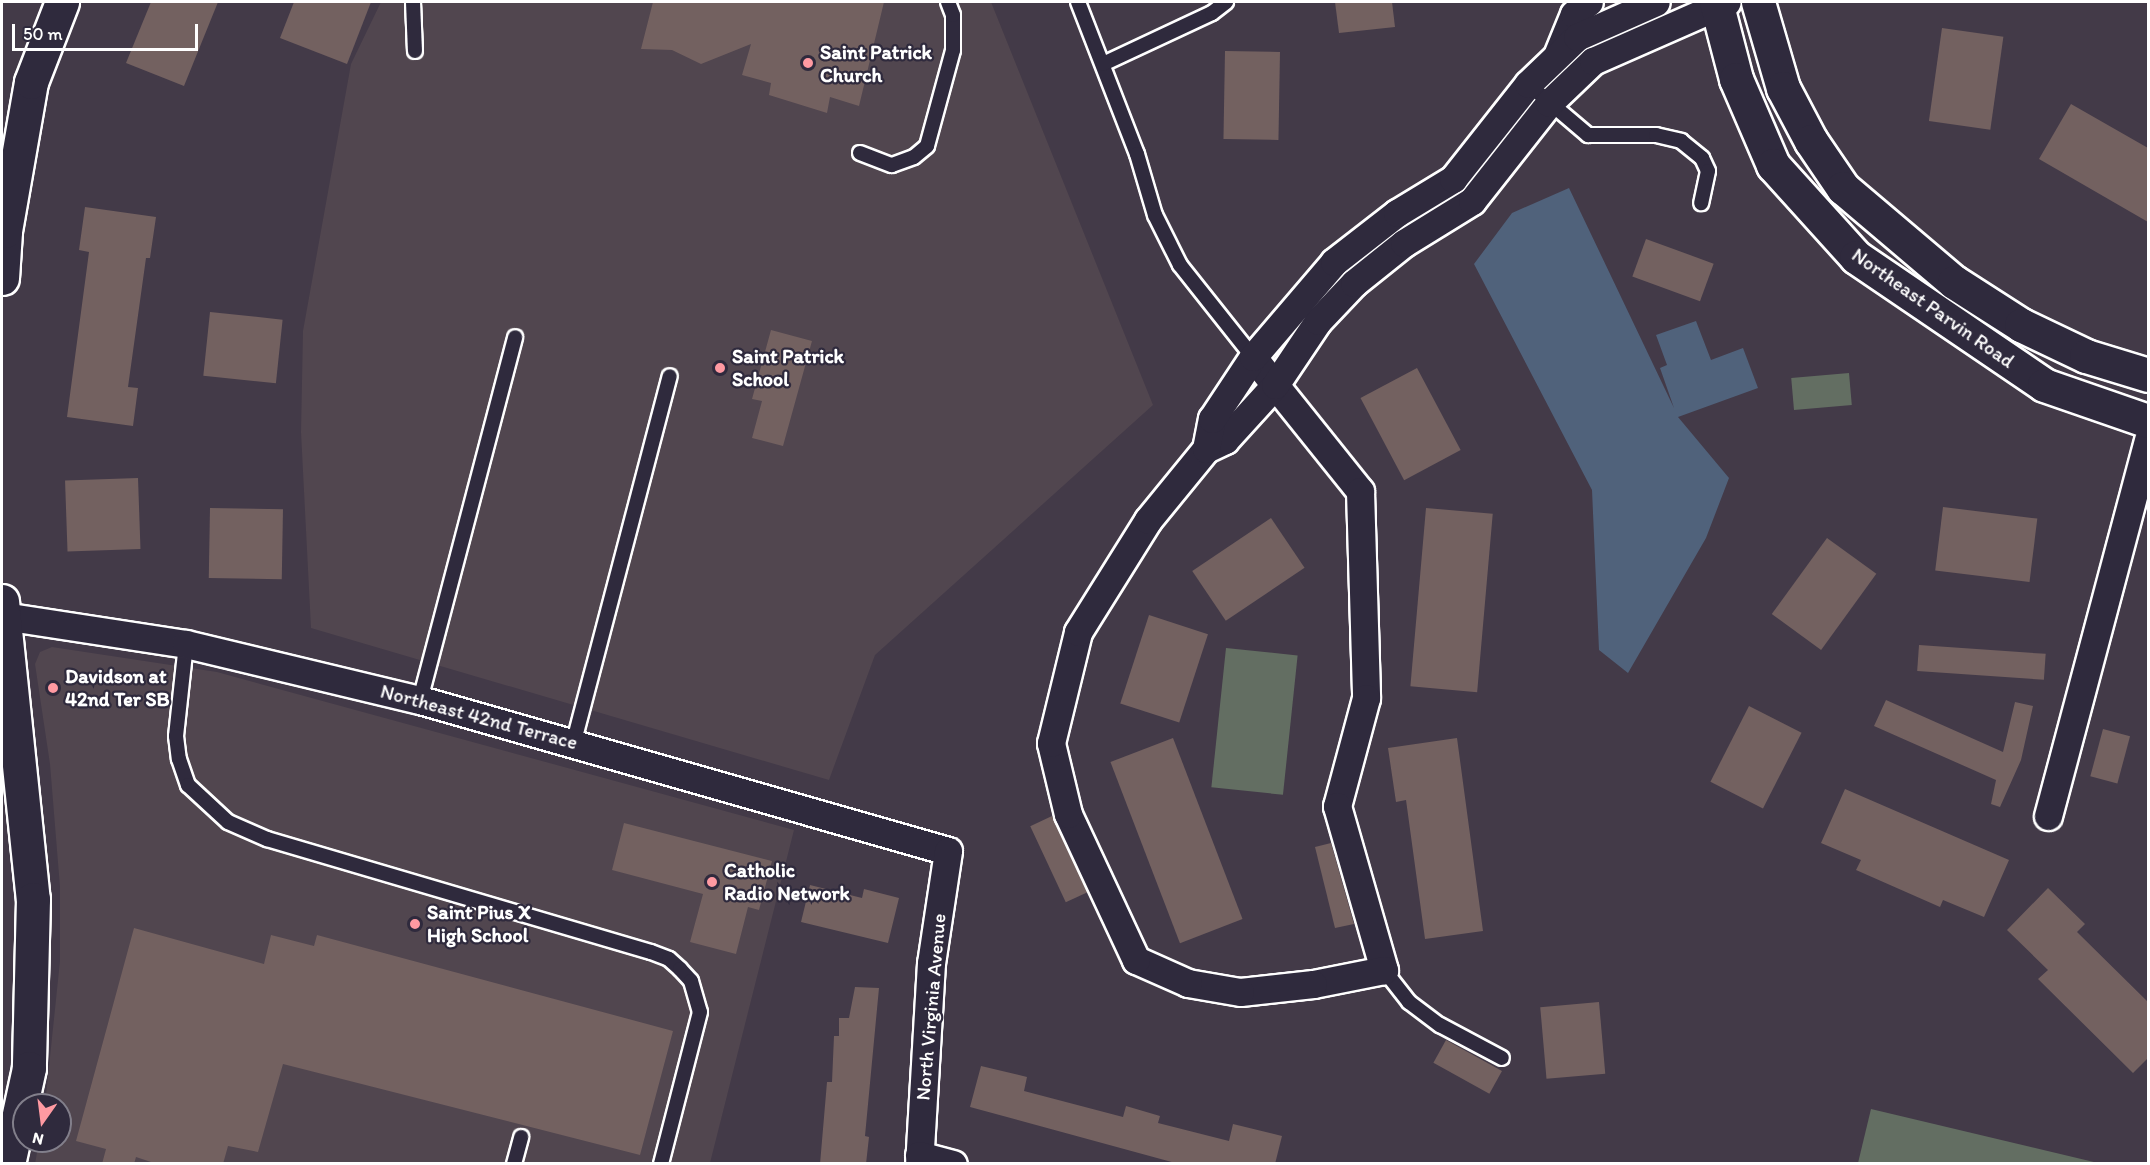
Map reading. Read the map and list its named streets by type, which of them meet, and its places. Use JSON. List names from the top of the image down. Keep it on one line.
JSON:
{"streets":{"main road":["Northeast Parvin Road"],"street":["Northeast 42nd Terrace","North Virginia Avenue"]},"crossings":[["Northeast 42nd Terrace","North Virginia Avenue"]],"places":["Saint Patrick Church","Saint Patrick School","Davidson at 42nd Ter SB","Catholic Radio Network","Saint Pius X High School"],"scale_bar":"50 m","north":"bottom"}
